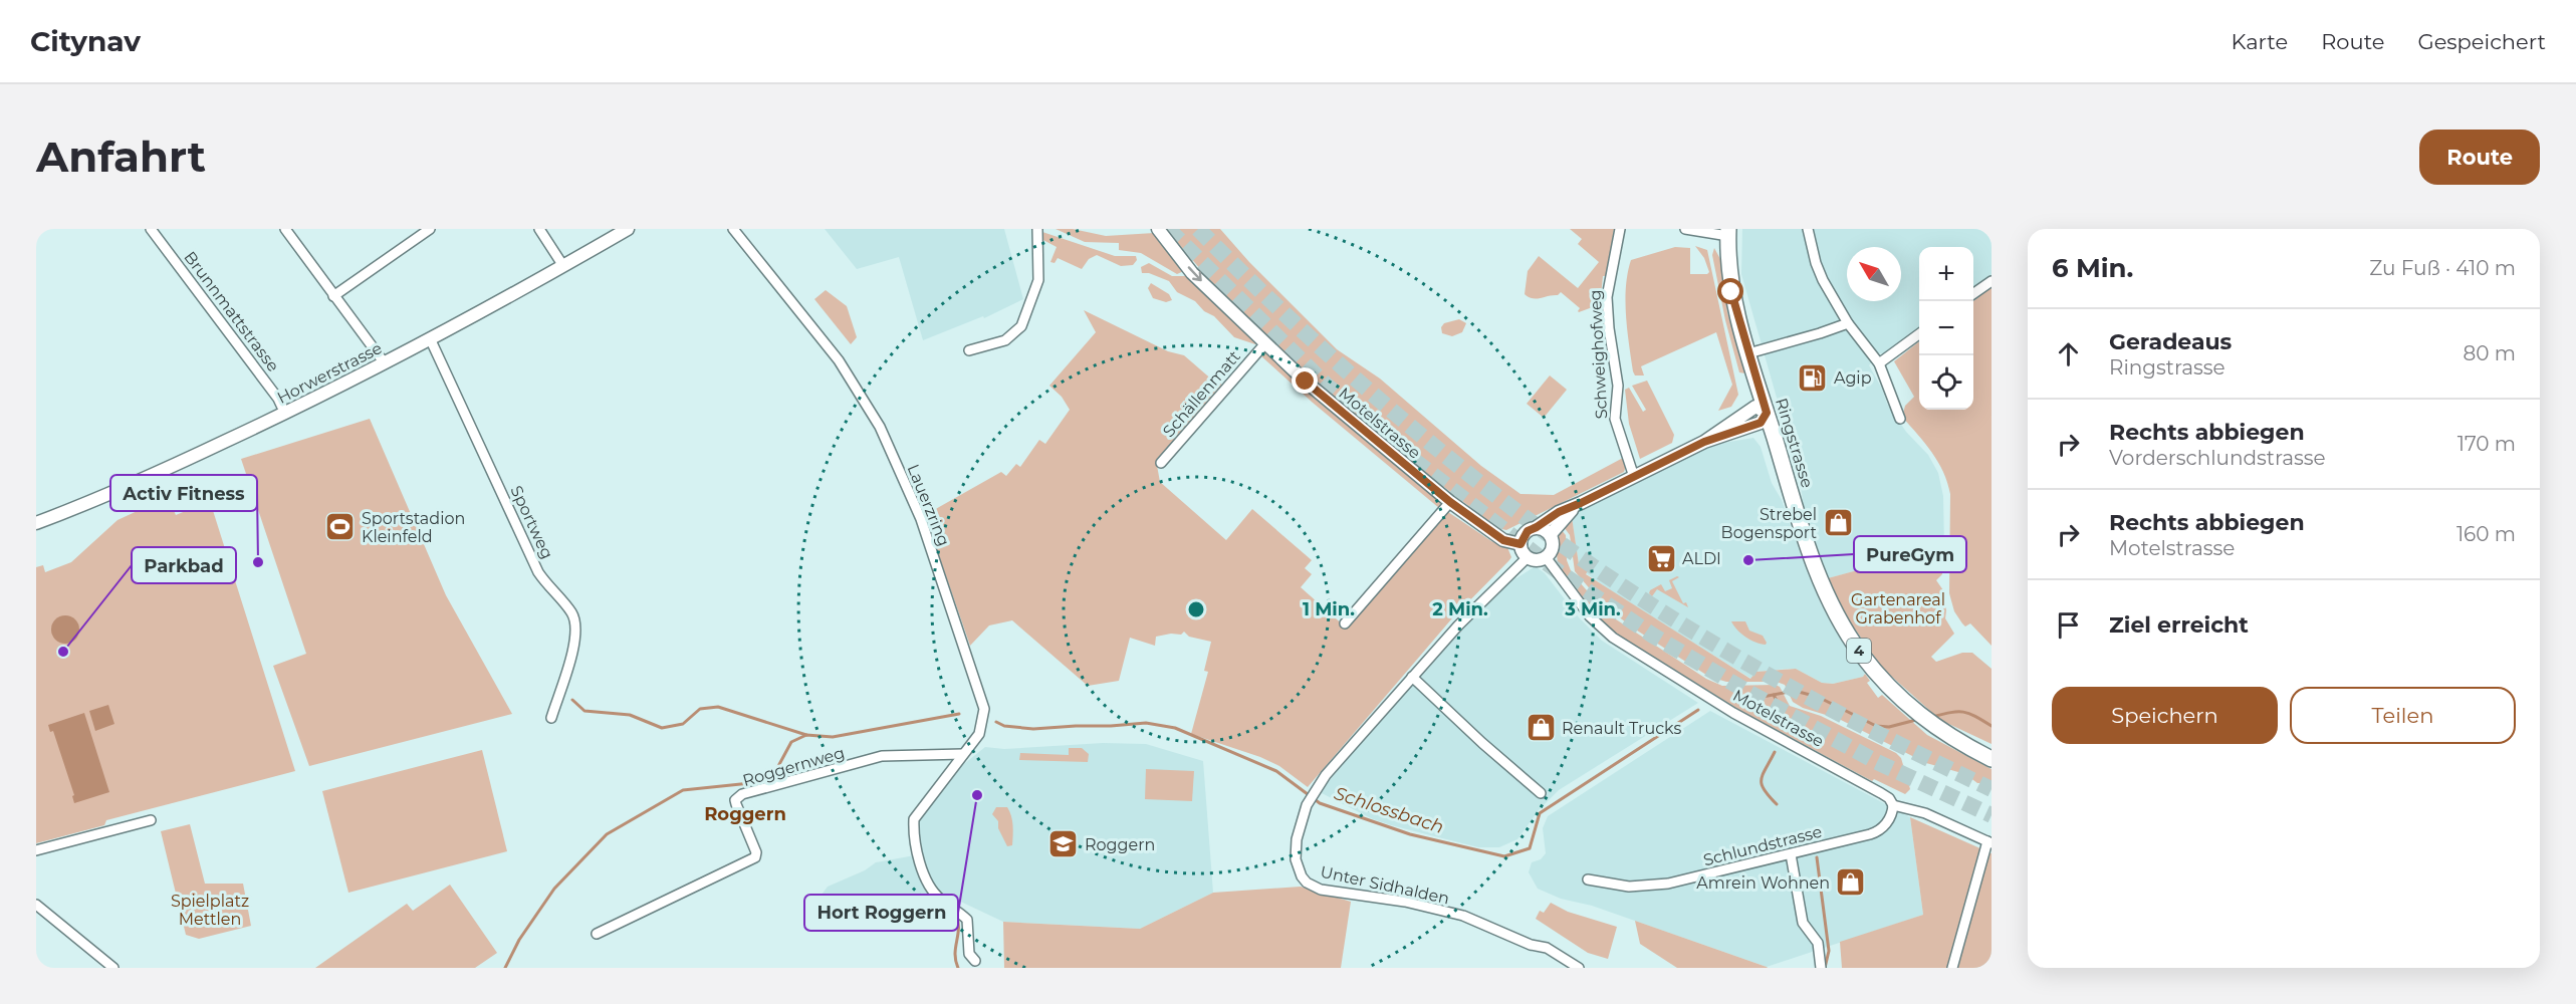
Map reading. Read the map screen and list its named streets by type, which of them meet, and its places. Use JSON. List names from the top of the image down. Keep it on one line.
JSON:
{"streets":{"main road":["Ringstrasse","4"],"street":["Brunnmattstrasse","Schweighofweg","Horwerstrasse","Schällenmatt","Motelstrasse","Lauerzring","Sportweg","Roggernweg","Schlundstrasse","Unter Sidhalden"]},"crossings":[["Brunnmattstrasse","Horwerstrasse"],["Horwerstrasse","Sportweg"],["Schällenmatt","Motelstrasse"],["Motelstrasse","Schlundstrasse"],["Motelstrasse","Unter Sidhalden"],["Lauerzring","Roggernweg"]],"districts":["Roggern"],"water":["Schlossbach"],"parks":["Gartenareal Grabenhof","Spielplatz Mettlen"],"places":{"fuel station":["Agip"],"shop":["Strebel Bogensport","Renault Trucks","Amrein Wohnen"],"sports":["Sportstadion Kleinfeld"],"supermarket":["ALDI"],"other":["PureGym","Activ Fitness","Parkbad","Hort Roggern"],"school or university":["Roggern"]},"north":"top left","page":{"header":"Citynav","nav":["Karte","Route","Gespeichert"],"buttons":["Route",["Speichern","Teilen"]],"title":"Anfahrt","heading":["6 Min.","Zu Fuß · 410 m"],"map_buttons":["+","−"],"list":[["Geradeaus","Ringstrasse","80 m"],["Rechts abbiegen","Vorderschlundstrasse","170 m"],["Rechts abbiegen","Motelstrasse","160 m"],"Ziel erreicht"]},"rings":["1 Min.","2 Min.","3 Min."]}
